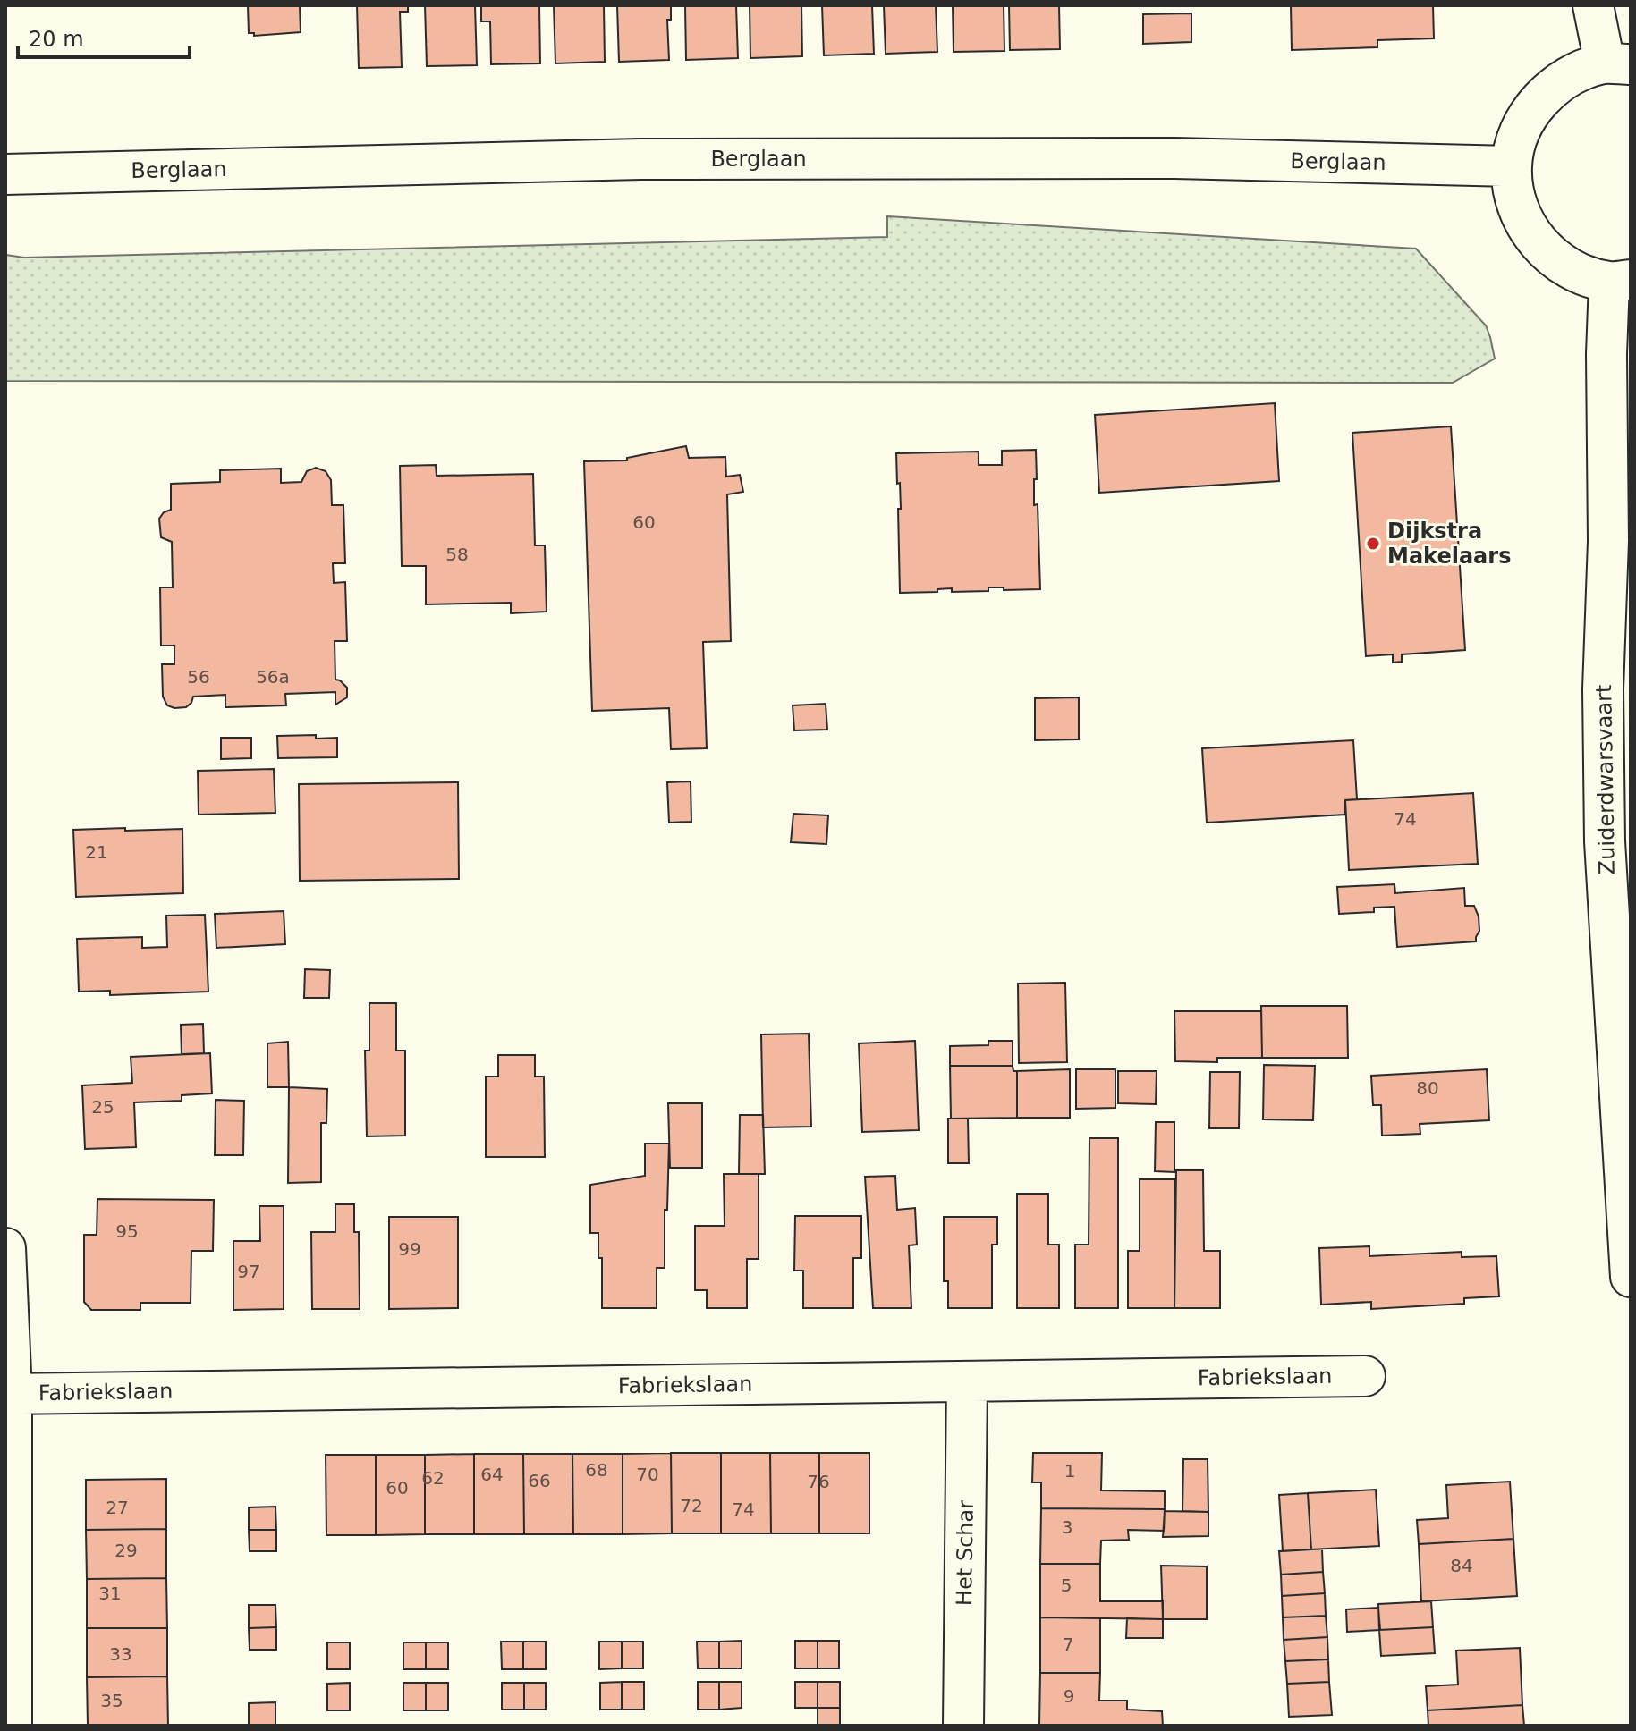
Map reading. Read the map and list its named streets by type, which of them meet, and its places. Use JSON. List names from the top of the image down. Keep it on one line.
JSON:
{"streets":{"street":["Berglaan","Zuiderdwarsvaart","Fabriekslaan","Het Schar"]},"crossings":[["Fabriekslaan","Het Schar"]],"places":["Dijkstra Makelaars"],"house_numbers":["60","58","56","56a","74","21","80","25","95","99","97","68","1","64","70","62","66","76","60","72","27","74","3","29","84","5","31","7","33","9","35"],"scale_bar":"20 m"}
